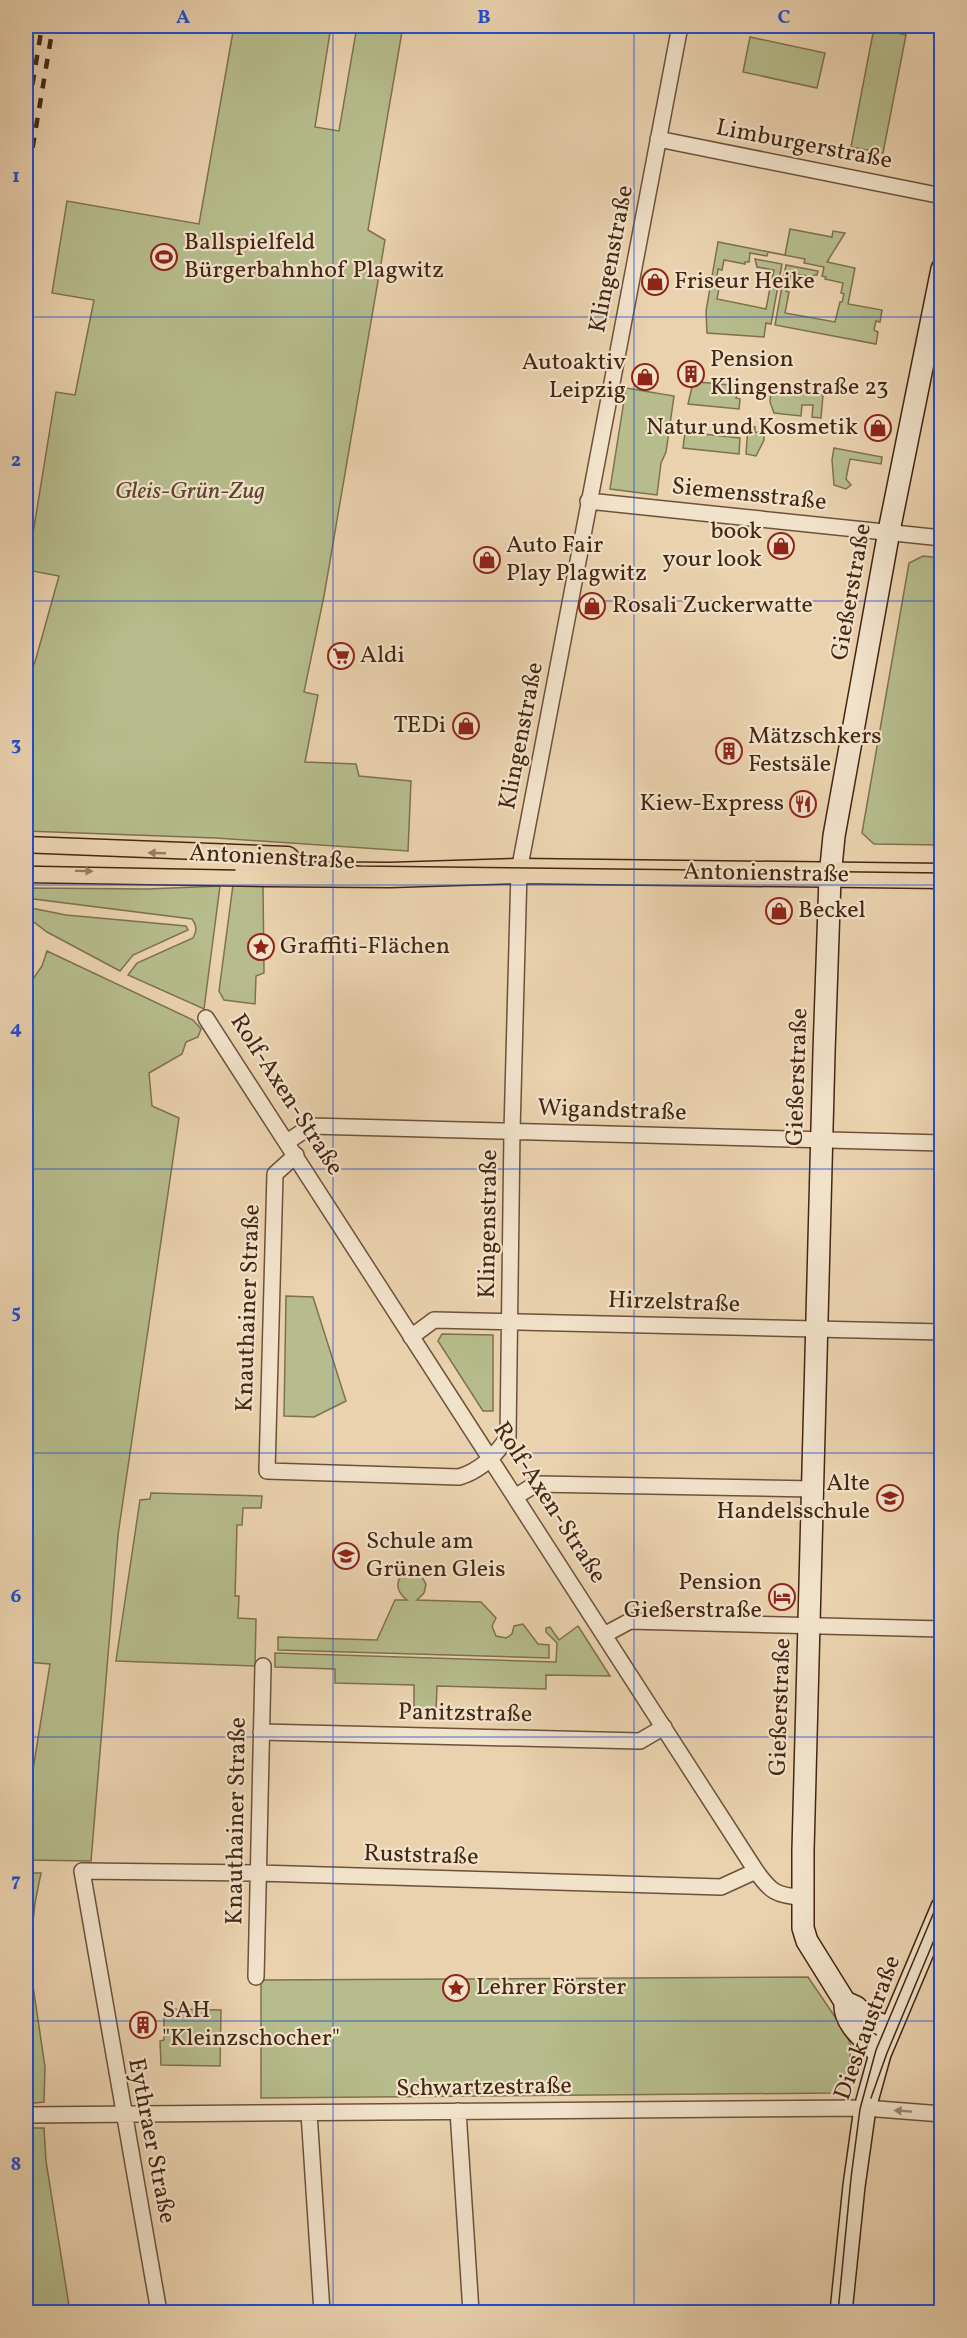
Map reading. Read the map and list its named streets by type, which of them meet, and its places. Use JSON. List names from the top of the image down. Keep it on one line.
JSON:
{"streets":{"main road":["Antonienstraße"],"street":["Limburgerstraße","Klingenstraße","Siemensstraße","Gießerstraße","Rolf-Axen-Straße","Wigandstraße","Hirzelstraße","Knauthainer Straße","Panitzstraße","Ruststraße","Dieskaustraße","Schwartzestraße","Eythraer Straße"]},"crossings":[["Limburgerstraße","Klingenstraße"],["Klingenstraße","Siemensstraße"],["Klingenstraße","Antonienstraße"],["Klingenstraße","Rolf-Axen-Straße"],["Klingenstraße","Wigandstraße"],["Klingenstraße","Hirzelstraße"],["Klingenstraße","Knauthainer Straße"],["Siemensstraße","Gießerstraße"],["Gießerstraße","Antonienstraße"],["Gießerstraße","Rolf-Axen-Straße"],["Gießerstraße","Wigandstraße"],["Gießerstraße","Hirzelstraße"],["Rolf-Axen-Straße","Wigandstraße"],["Rolf-Axen-Straße","Hirzelstraße"],["Rolf-Axen-Straße","Knauthainer Straße"],["Rolf-Axen-Straße","Panitzstraße"],["Rolf-Axen-Straße","Ruststraße"],["Knauthainer Straße","Panitzstraße"],["Knauthainer Straße","Ruststraße"],["Ruststraße","Eythraer Straße"],["Dieskaustraße","Schwartzestraße"],["Schwartzestraße","Eythraer Straße"]],"parks":["Gleis-Grün-Zug"],"places":{"sports":["Ballspielfeld Bürgerbahnhof Plagwitz"],"shop":["Friseur Heike","Autoaktiv Leipzig","Natur und Kosmetik","book your look","Auto Fair Play Plagwitz","Rosali Zuckerwatte","TEDi","Beckel"],"building":["Pension Klingenstraße 23","Mätzschkers Festsäle","SAH \"Kleinzschocher\""],"supermarket":["Aldi"],"restaurant":["Kiew-Express"],"place":["Graffiti-Flächen","Lehrer Förster"],"school or university":["Alte Handelsschule","Schule am Grünen Gleis"],"hotel":["Pension Gießerstraße"]},"grid":{"columns":["A","B","C"],"rows":["1","2","3","4","5","6","7","8"]}}
